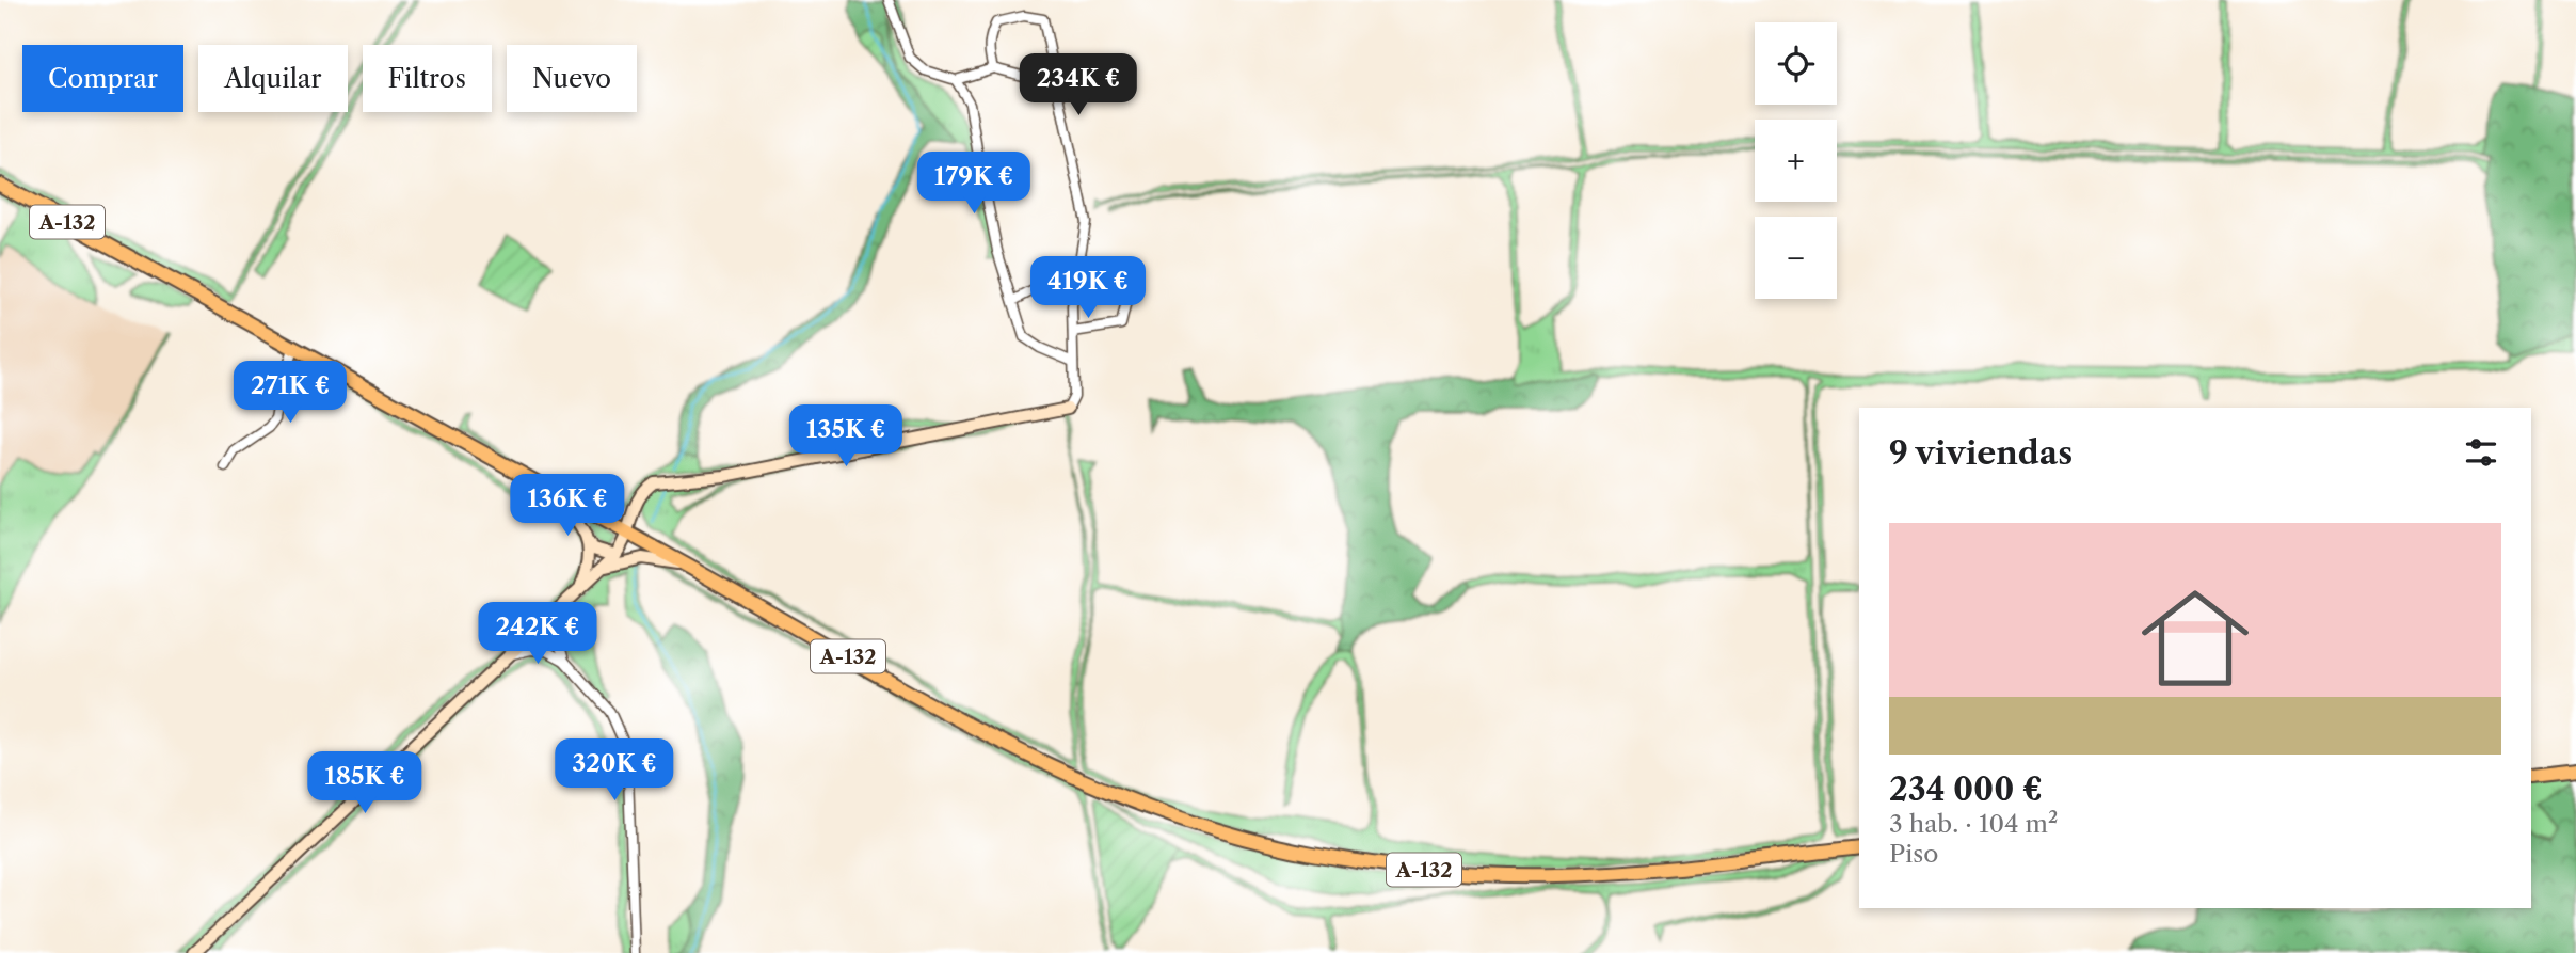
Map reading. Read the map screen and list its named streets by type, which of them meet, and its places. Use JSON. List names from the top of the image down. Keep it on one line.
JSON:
{"streets":{"main road":["A-132"]},"page":{"map_buttons":["+","−"],"chip":["Comprar","Alquilar","Filtros","Nuevo"],"price":["234K €","179K €","419K €","271K €","135K €","136K €","242K €","320K €","185K €"],"heading":"9 viviendas","list":[{"name":"234 000 €","note":"3 hab. · 104 m² · Piso"}]}}
